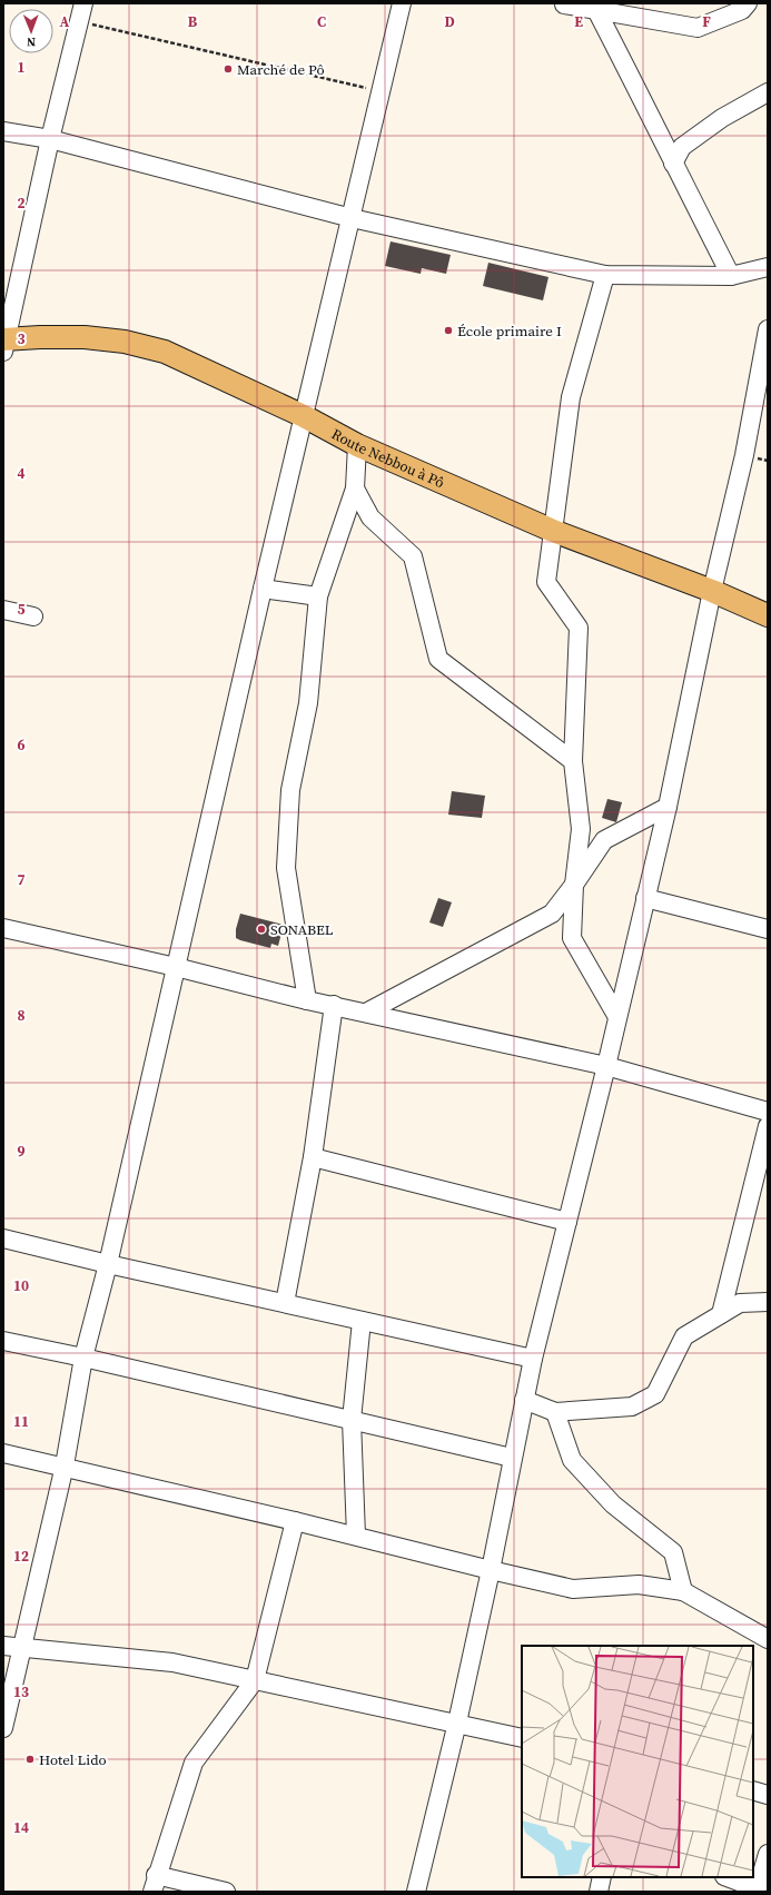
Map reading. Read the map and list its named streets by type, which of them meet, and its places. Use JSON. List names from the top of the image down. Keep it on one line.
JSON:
{"streets":{"main road":["Route Nebbou à Pô"]},"places":["Marché de Pô","École primaire I","SONABEL","Hotel Lido"],"north":"bottom","grid":{"columns":["A","B","C","D","E","F"],"rows":["1","2","3","4","5","6","7","8","9","10","11","12","13","14"]}}
